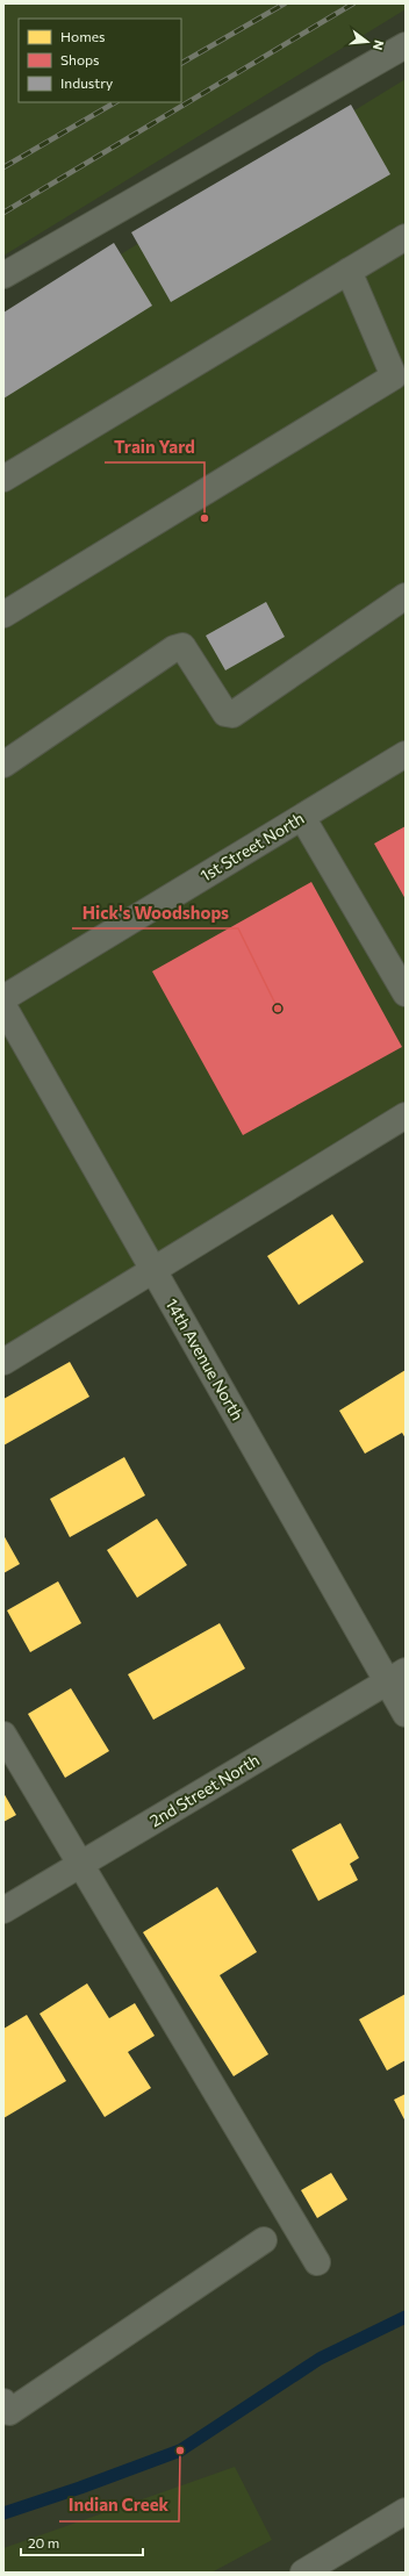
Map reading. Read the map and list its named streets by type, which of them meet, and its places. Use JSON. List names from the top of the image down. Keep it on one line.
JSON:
{"streets":{"street":["1st Street North","14th Avenue North","2nd Street North"]},"crossings":[["14th Avenue North","2nd Street North"]],"places":["Train Yard","Hick's Woodshops","Indian Creek"],"legend":["Homes","Shops","Industry"],"scale_bar":"20 m","north":"right"}
